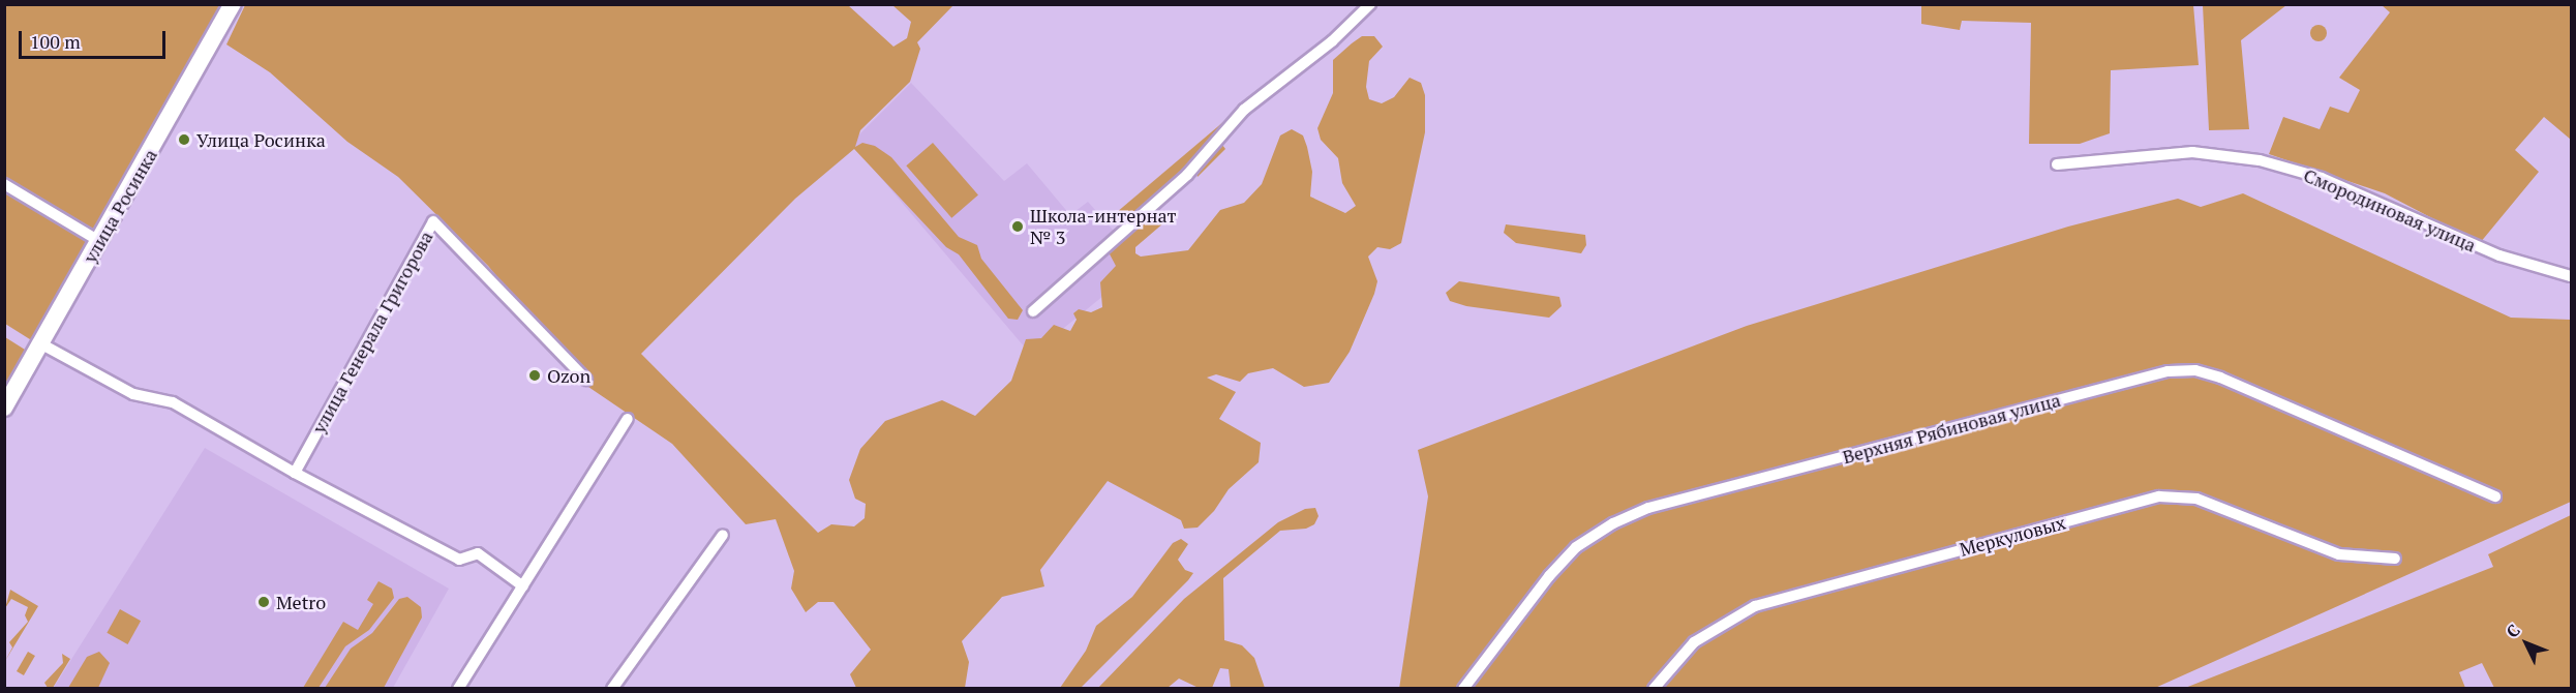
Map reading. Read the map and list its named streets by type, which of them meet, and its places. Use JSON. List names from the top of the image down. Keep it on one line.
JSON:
{"streets":{"main road":["улица Росинка"],"street":["Смородиновая улица","улица Генерала Григорова","Верхняя Рябиновая улица","Меркуловых"]},"places":["Улица Росинка","Школа-интернат № 3","Ozon","Metro"],"scale_bar":"100 m","north":"top left"}
